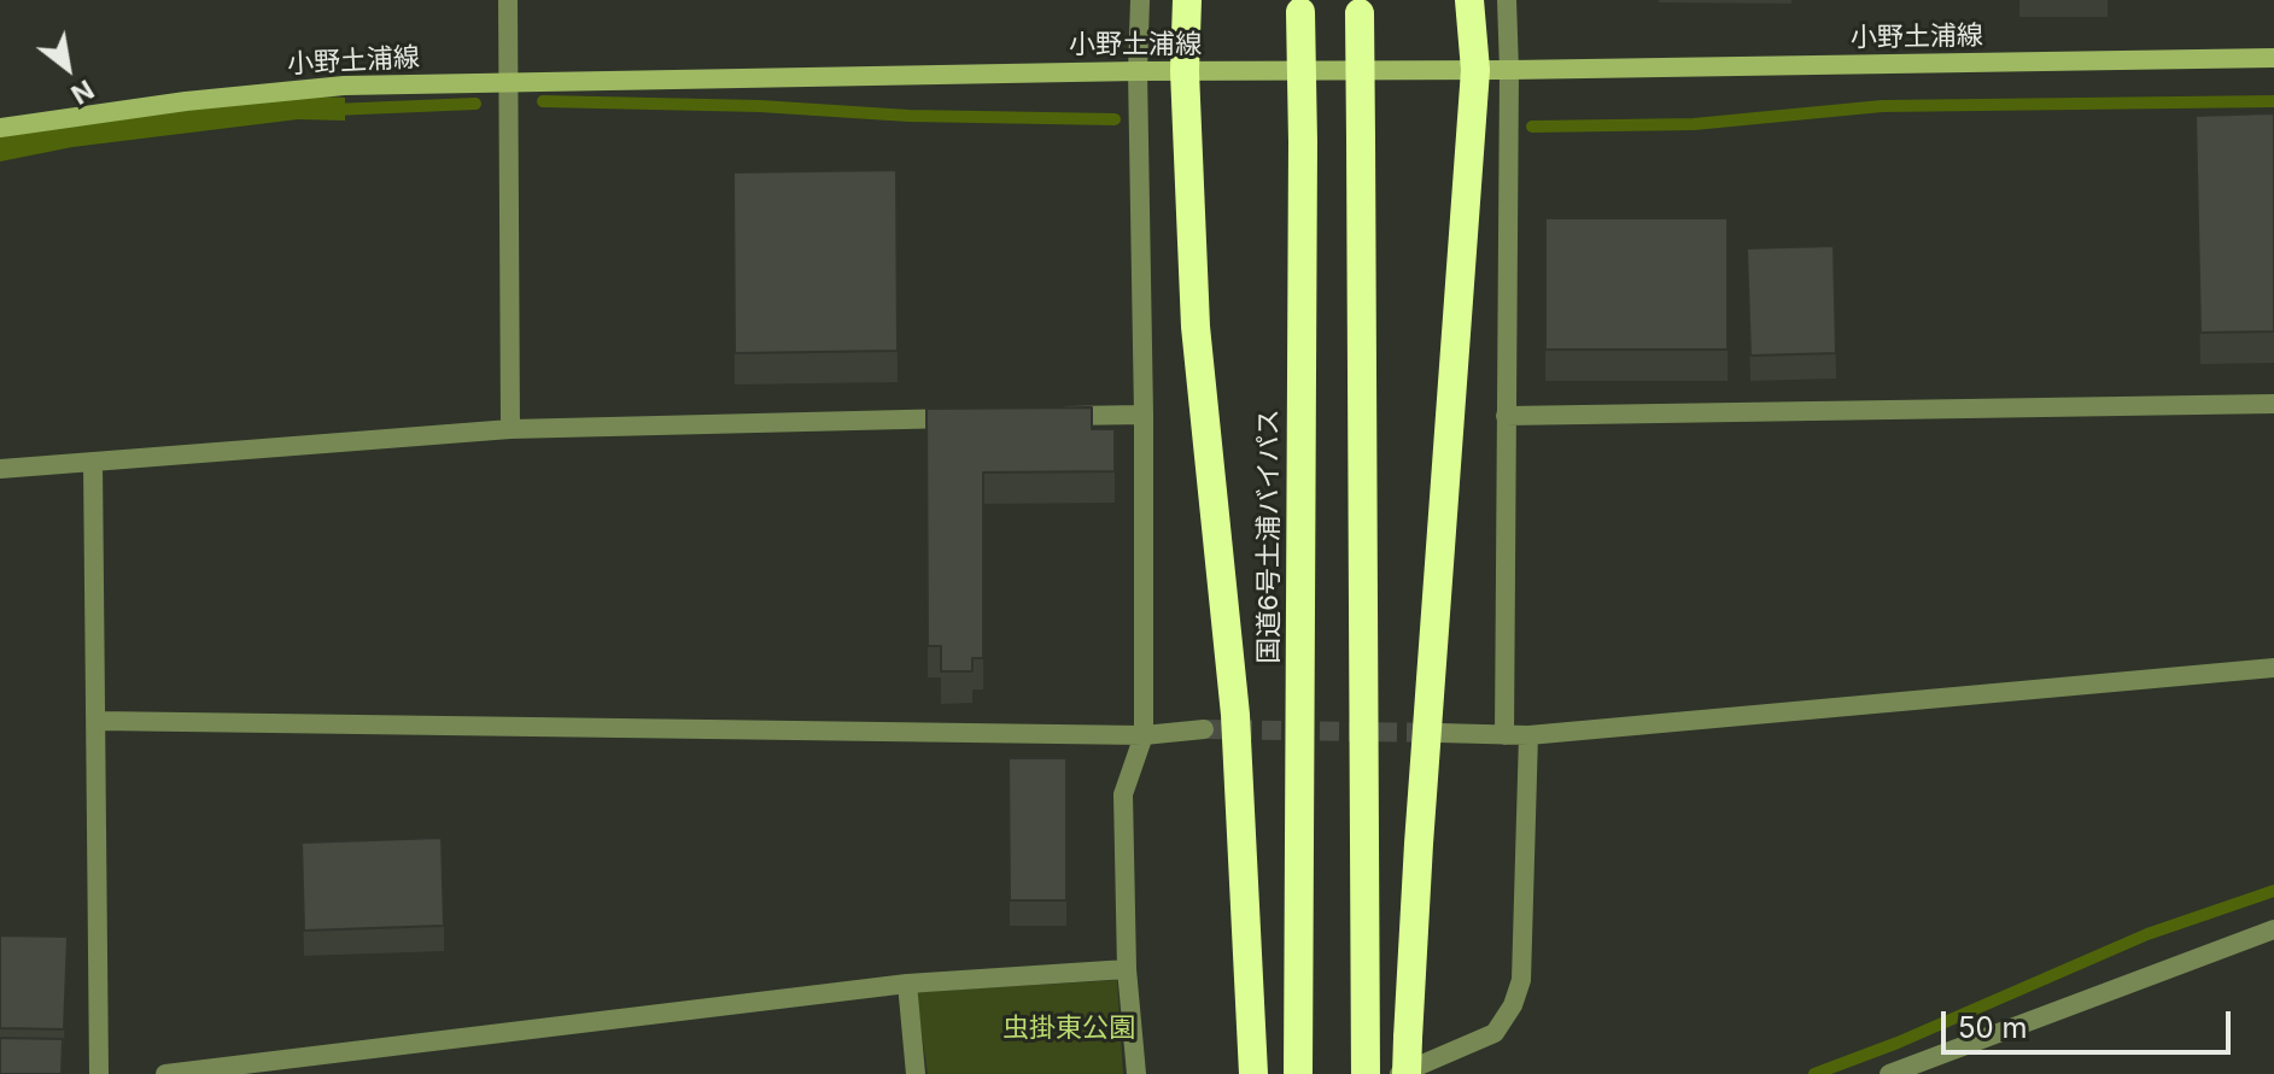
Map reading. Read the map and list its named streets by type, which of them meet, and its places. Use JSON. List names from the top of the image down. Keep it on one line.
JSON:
{"streets":{"highway":["国道6号土浦バイパス"],"main road":["小野土浦線"]},"parks":["虫掛東公園"],"scale_bar":"50 m","north":"bottom right"}
